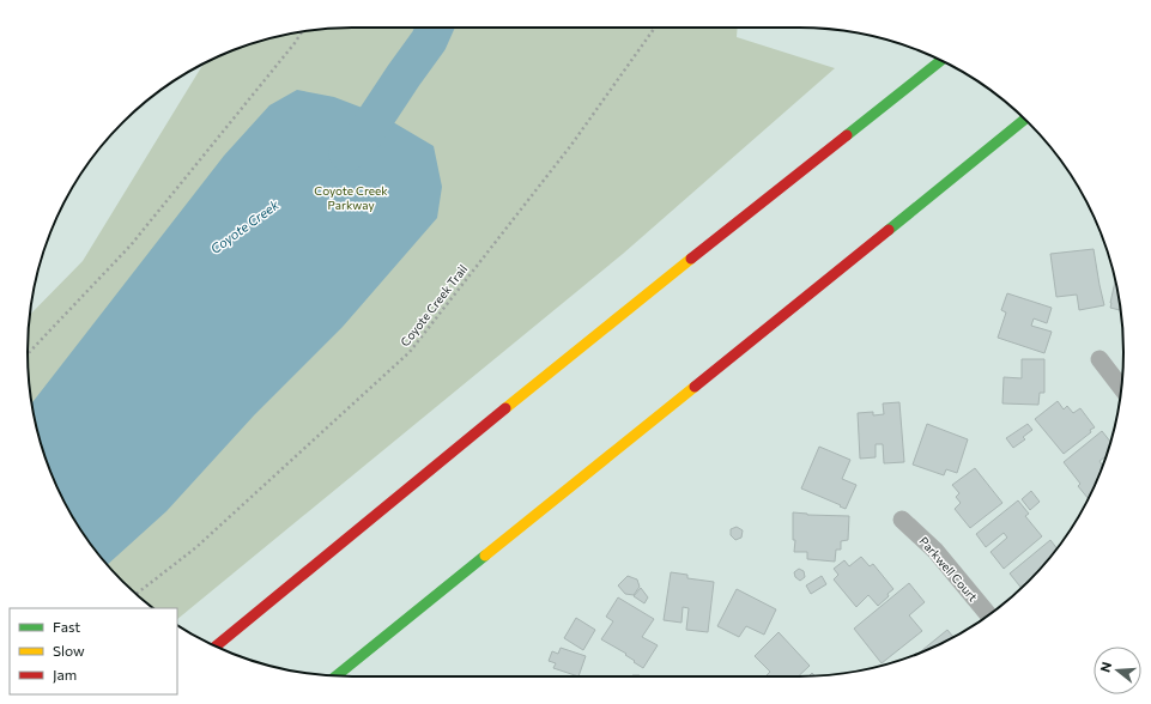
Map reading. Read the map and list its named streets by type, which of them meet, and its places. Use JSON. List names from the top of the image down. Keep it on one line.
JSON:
{"streets":{"street":["Parkwell Court"],"path":["Coyote Creek Trail"]},"water":["Coyote Creek"],"parks":["Coyote Creek Parkway"],"legend":["Fast","Slow","Jam"],"north":"left"}
